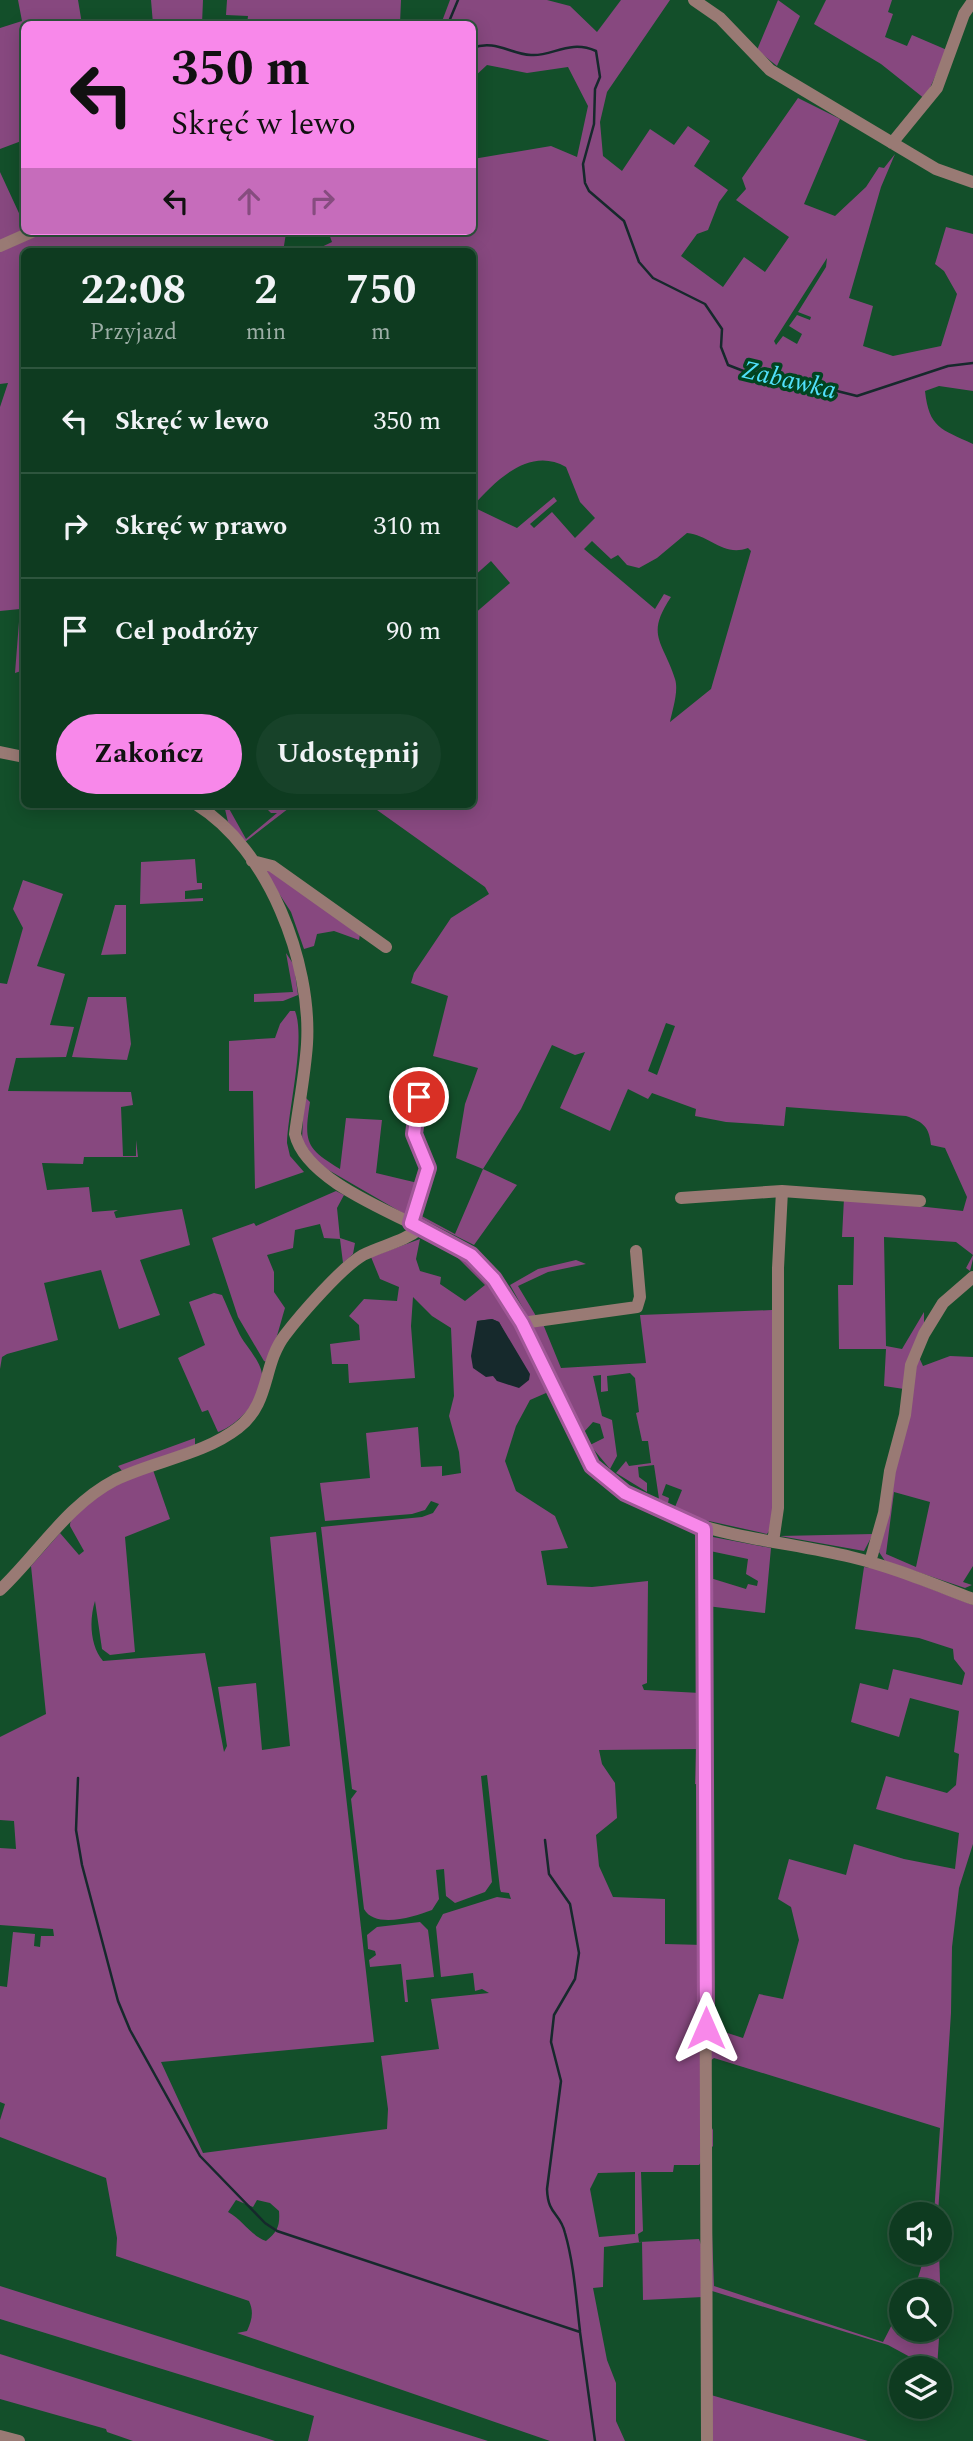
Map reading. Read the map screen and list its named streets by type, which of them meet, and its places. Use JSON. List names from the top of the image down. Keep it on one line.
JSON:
{"water":["Zabawka"],"page":{"turn":["350 m","Skręć w lewo"],"eta":["22:08","Przyjazd","2","min","750","m"],"list":[{"name":"Skręć w lewo","value":"350 m"},{"name":"Skręć w prawo","value":"310 m"},{"name":"Cel podróży","value":"90 m"}],"buttons":["Zakończ","Udostępnij"]}}
